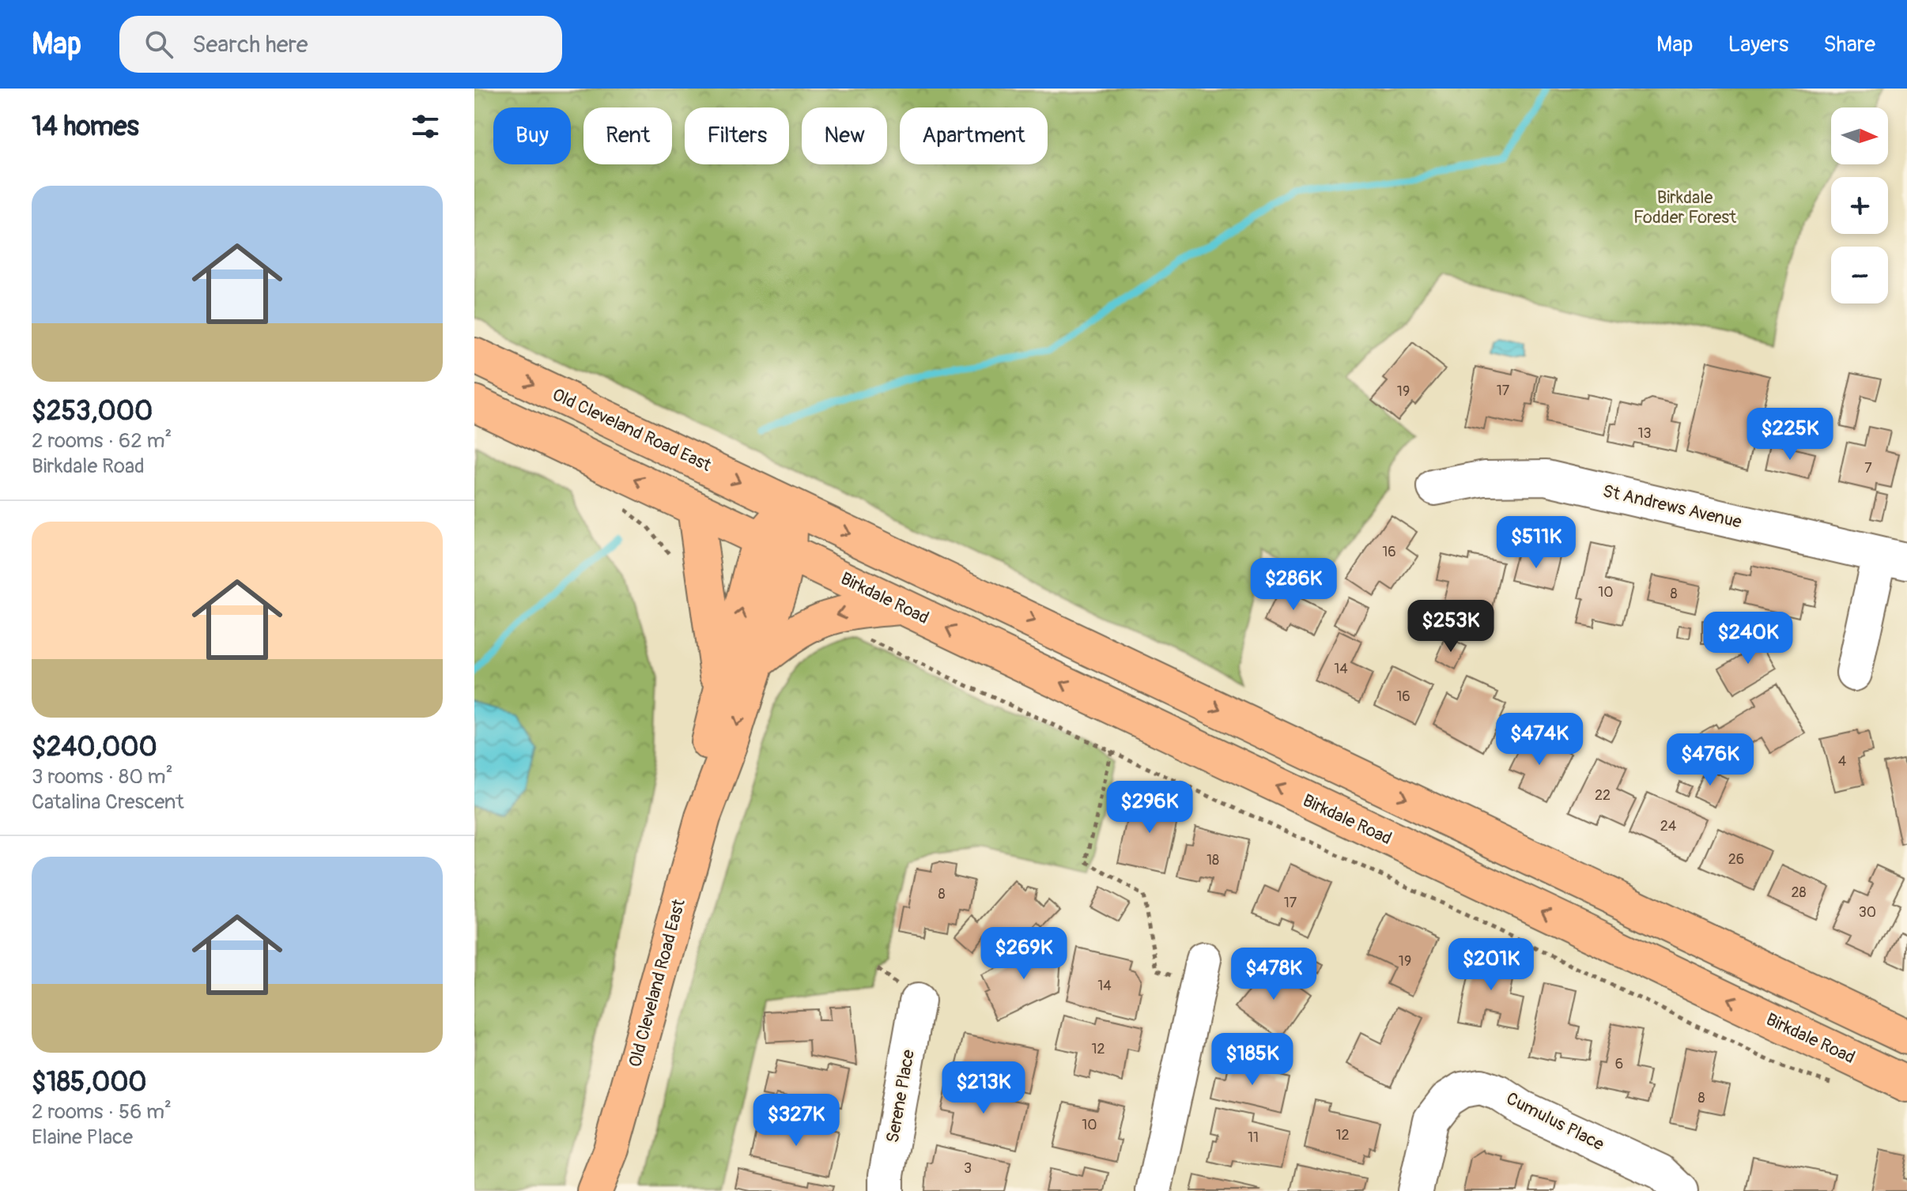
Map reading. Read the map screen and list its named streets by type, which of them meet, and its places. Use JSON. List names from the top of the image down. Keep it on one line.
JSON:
{"streets":{"main road":["Old Cleveland Road East","Birkdale Road"],"street":["St Andrews Avenue","Serene Place","Cumulus Place"]},"crossings":[["Old Cleveland Road East","Birkdale Road"]],"parks":["Birkdale Fodder Forest"],"house_numbers":["17","19","13","7","16","10","8","14","16","4","22","24","26","18","28","8","17","30","19","14","12","6","8","10","12","11","3"],"north":"right","page":{"header":"Map","search":"Search here","nav":["Map","Layers","Share"],"heading":"14 homes","map_buttons":["+","−"],"chip":["Buy","Rent","Filters","New","Apartment"],"list":[{"name":"$253,000","note":"2 rooms · 62 m² · Birkdale Road"},{"name":"$240,000","note":"3 rooms · 80 m² · Catalina Crescent"},{"name":"$185,000","note":"2 rooms · 56 m² · Elaine Place"}],"price":["$225K","$511K","$286K","$253K","$240K","$474K","$476K","$296K","$269K","$201K","$478K","$185K","$213K","$327K"]}}
